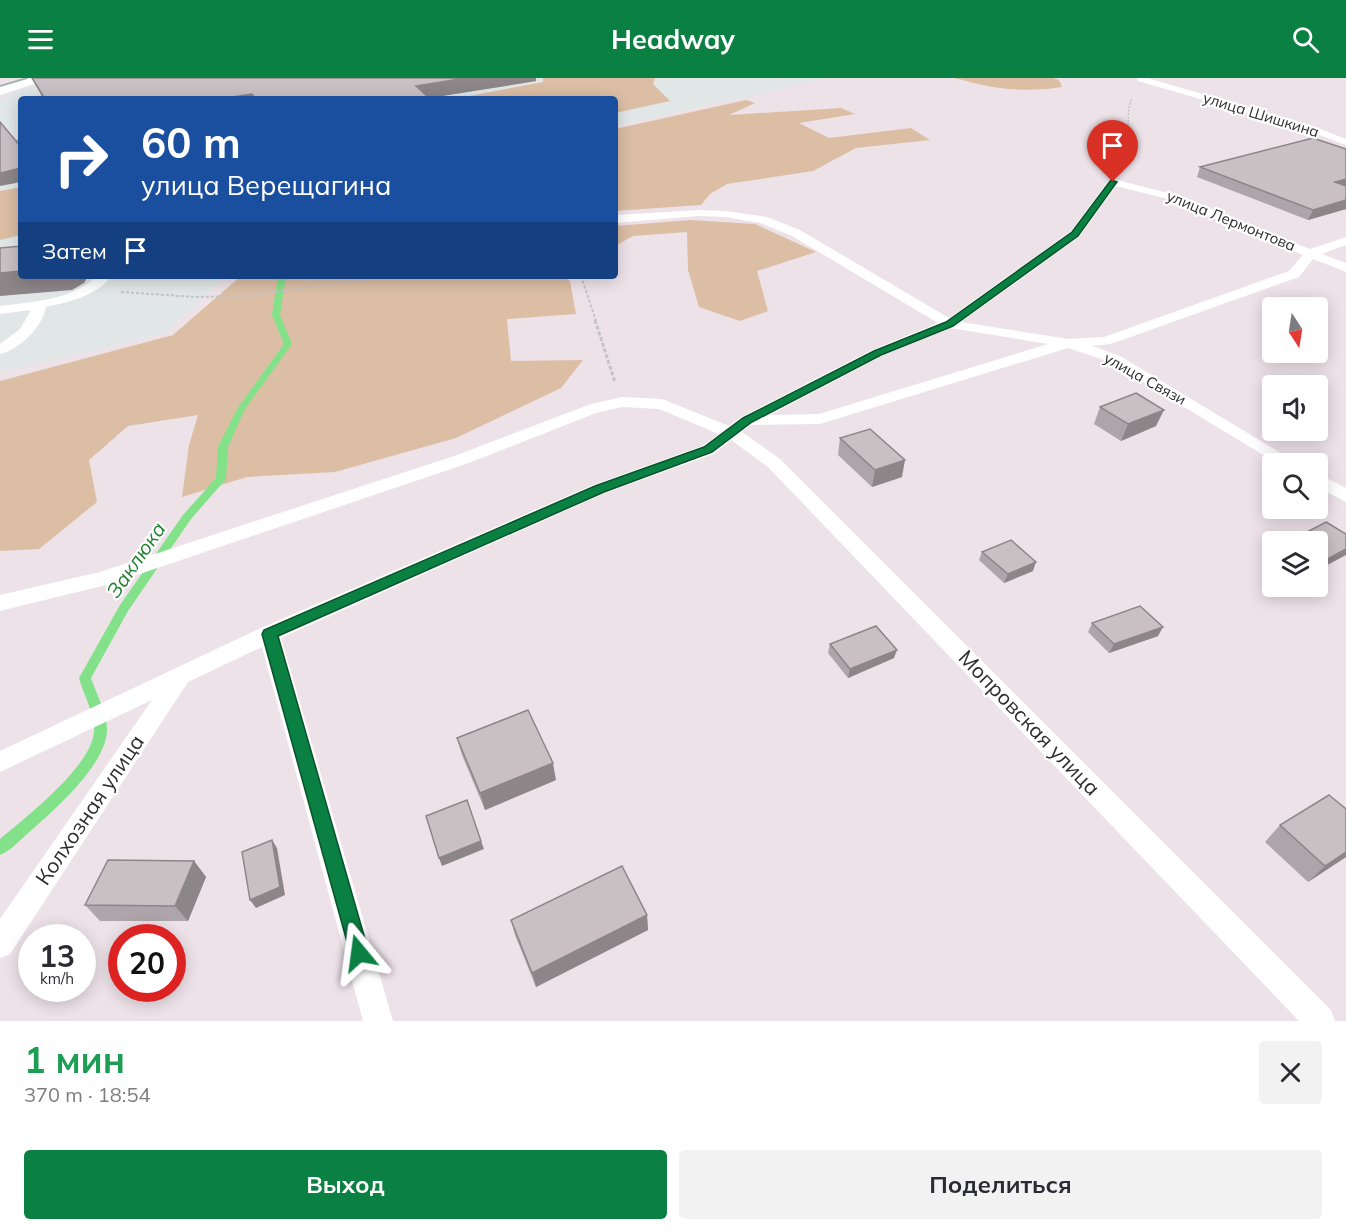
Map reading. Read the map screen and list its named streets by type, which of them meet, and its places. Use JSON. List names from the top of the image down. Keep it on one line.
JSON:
{"streets":{"lane":["улица Шишкина","улица Лермонтова","улица Связи","Мопровская улица","Колхозная улица"]},"water":["Заклюка"],"north":"bottom","page":{"header":"Headway","turn":["60 m","улица Верещагина"],"then":"Затем","speed":"13 km/h","limit":"20","heading":["1 мин","370 m · 18:54"],"buttons":["Выход","Поделиться"]}}
